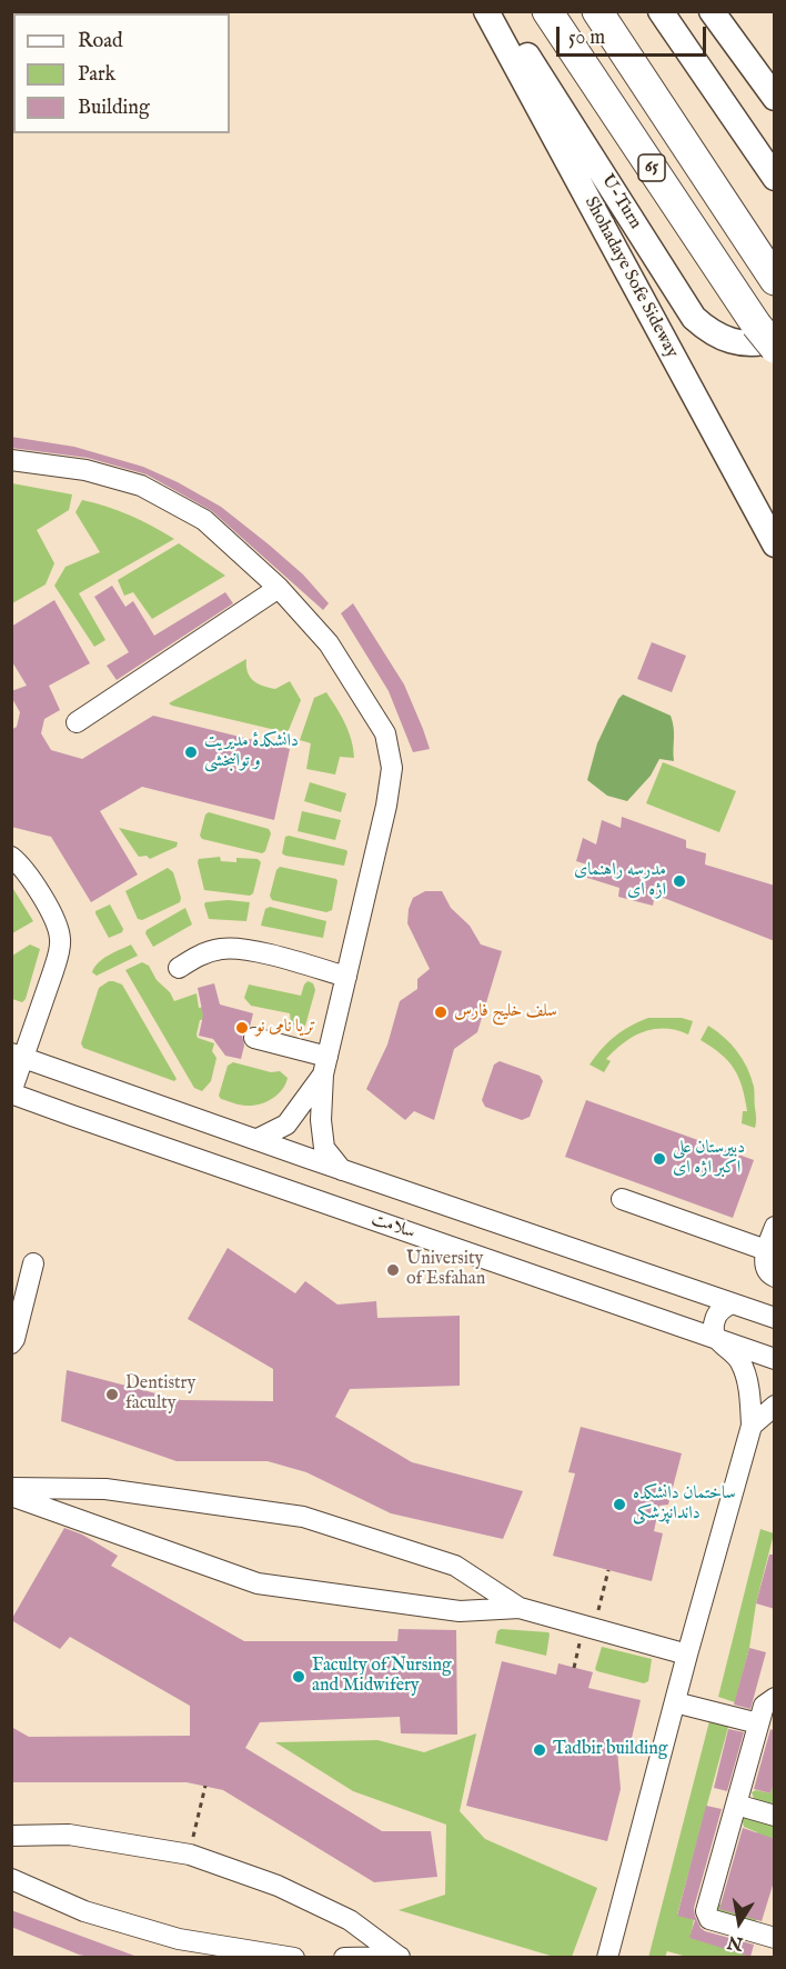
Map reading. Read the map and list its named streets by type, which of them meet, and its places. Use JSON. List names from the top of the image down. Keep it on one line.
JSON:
{"streets":{"highway":["65"],"main road":["U-Turn","Shohadaye Sofe Sideway"],"lane":["سلامت"]},"crossings":[["65","U-Turn"]],"places":["دانشکدهٔ مدیریت و توانبخشی","مدرسه راهنمای اژه ای","سلف خلیج فارس","تریا نامی نو","دبیرستان علی اکبر اژه ای","University of Esfahan","Dentistry faculty","ساختمان دانشکده داندانپزشکی","Faculty of Nursing and Midwifery","Tadbir building"],"legend":["Road","Park","Building"],"scale_bar":"50 m","north":"bottom"}
